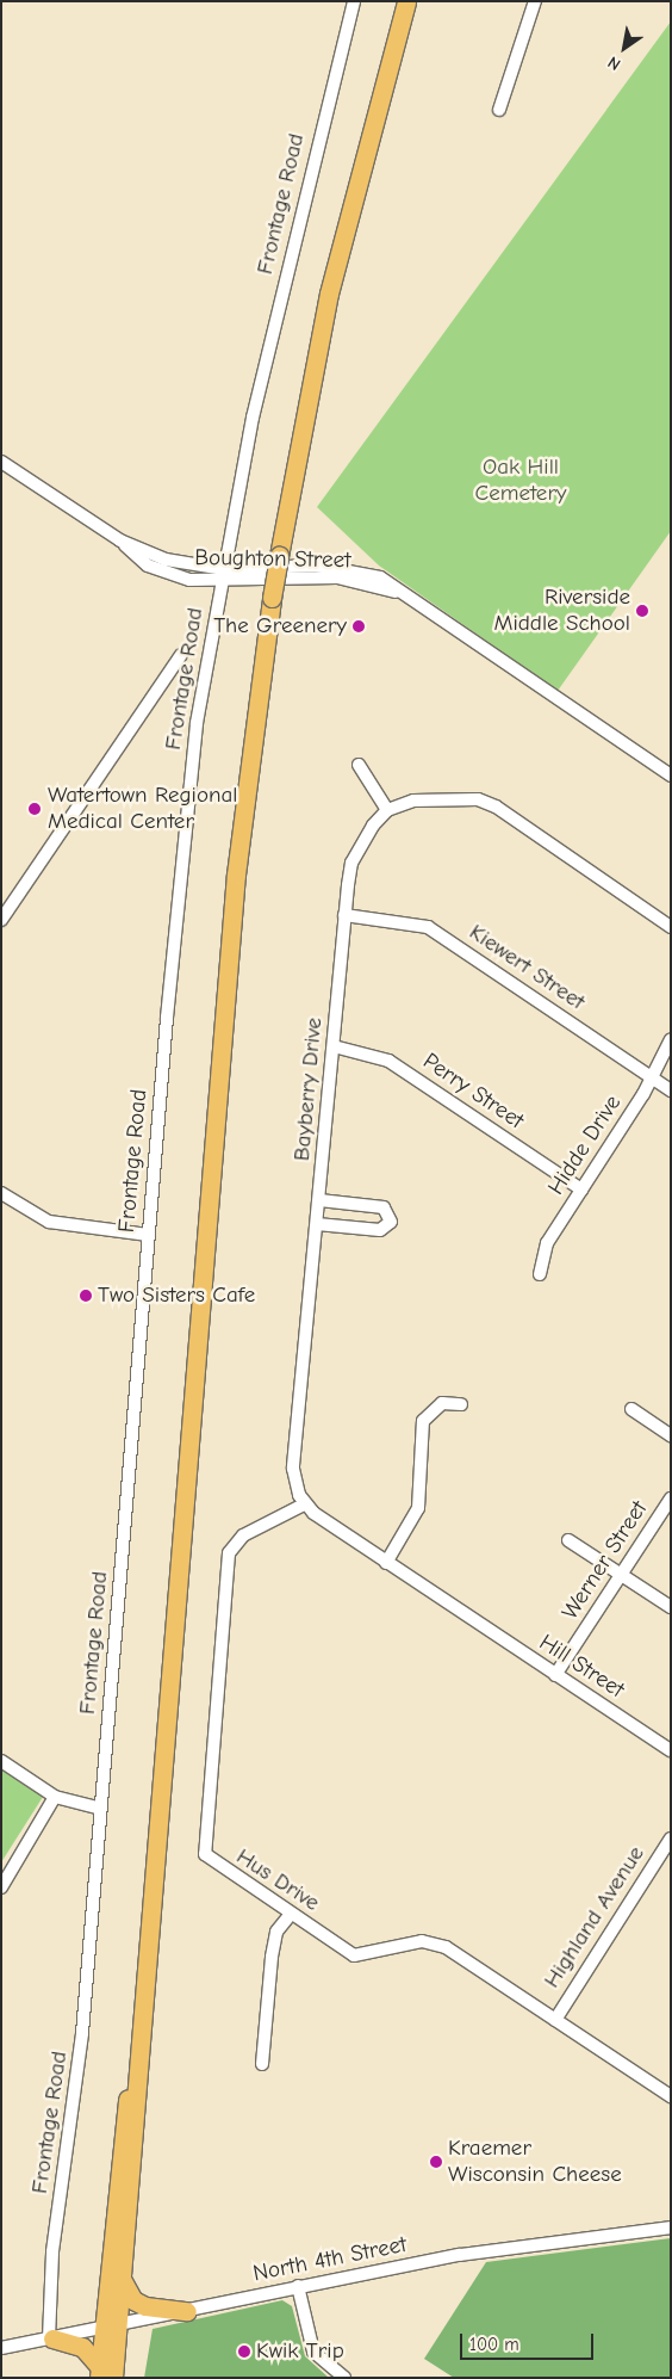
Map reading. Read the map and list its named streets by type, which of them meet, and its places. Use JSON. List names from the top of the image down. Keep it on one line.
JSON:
{"streets":{"street":["Frontage Road","Boughton Street","Kiewert Street","Bayberry Drive","Perry Street","Hidde Drive","Werner Street","Hill Street","Hus Drive","Highland Avenue","North 4th Street"]},"crossings":[["Frontage Road","Boughton Street"],["Frontage Road","North 4th Street"],["Kiewert Street","Bayberry Drive"],["Kiewert Street","Hidde Drive"],["Bayberry Drive","Perry Street"],["Bayberry Drive","Hus Drive"],["Perry Street","Hidde Drive"],["Werner Street","Hill Street"],["Hus Drive","Highland Avenue"]],"parks":["Oak Hill Cemetery"],"places":["Riverside Middle School","The Greenery","Watertown Regional Medical Center","Two Sisters Cafe","Kraemer Wisconsin Cheese","Kwik Trip"],"scale_bar":"100 m","north":"bottom left"}
